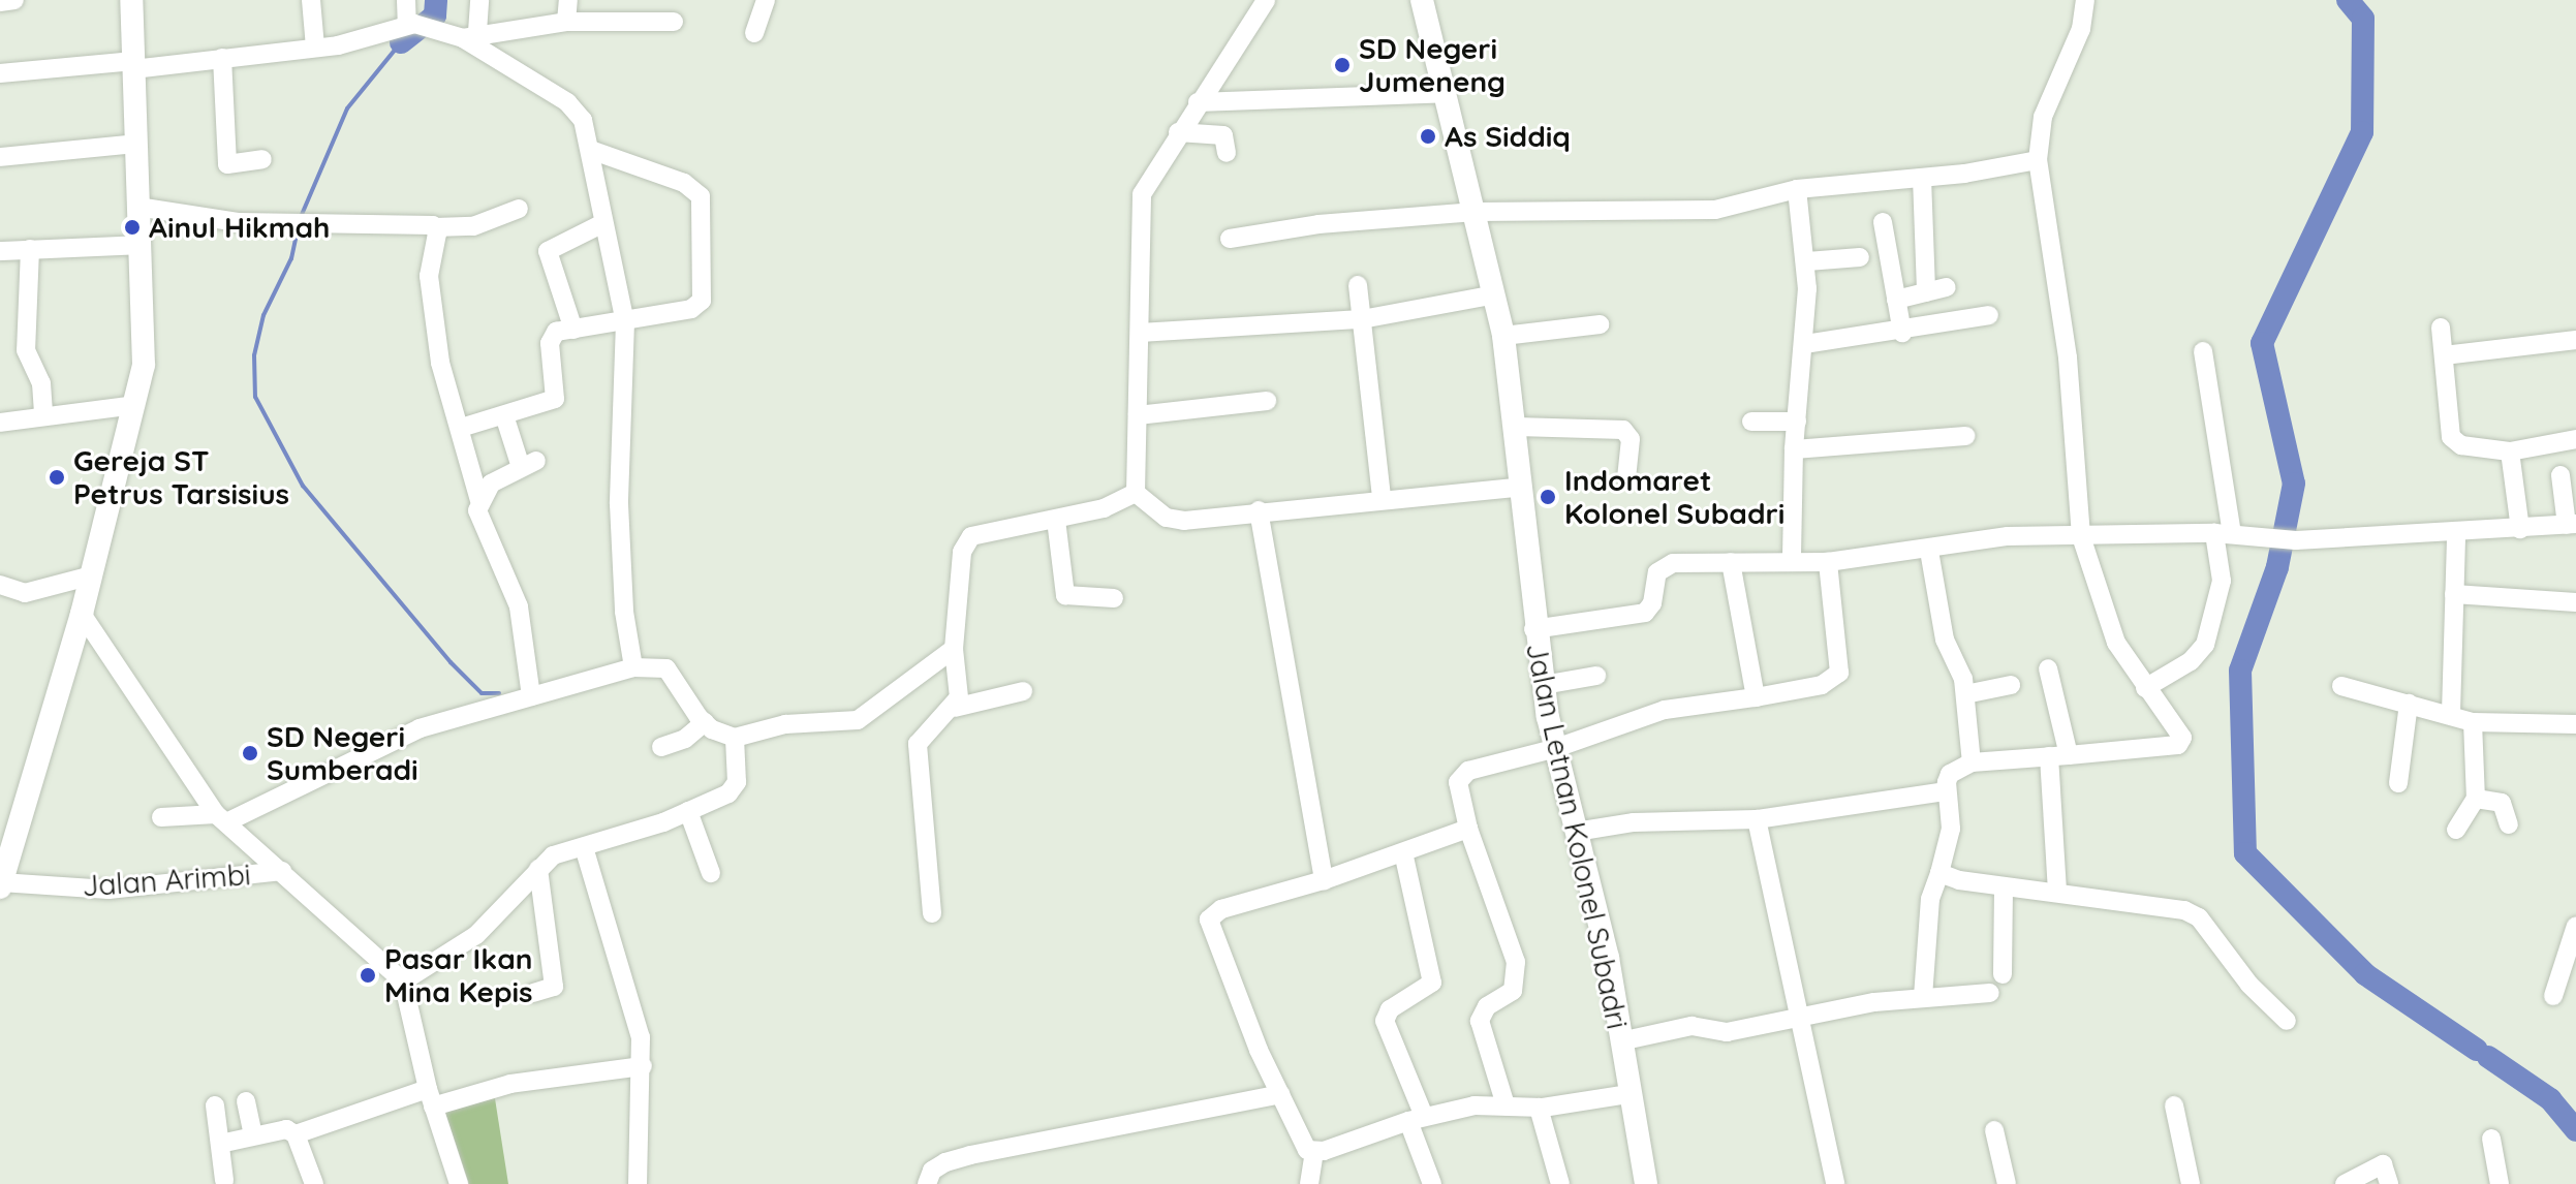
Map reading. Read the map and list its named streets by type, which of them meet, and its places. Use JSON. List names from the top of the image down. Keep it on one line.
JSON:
{"streets":{"main road":["Jalan Letnan Kolonel Subadri"],"street":["Jalan Arimbi"]},"places":["SD Negeri Jumeneng","As Siddiq","Ainul Hikmah","Gereja ST Petrus Tarsisius","Indomaret Kolonel Subadri","SD Negeri Sumberadi","Pasar Ikan Mina Kepis"]}
